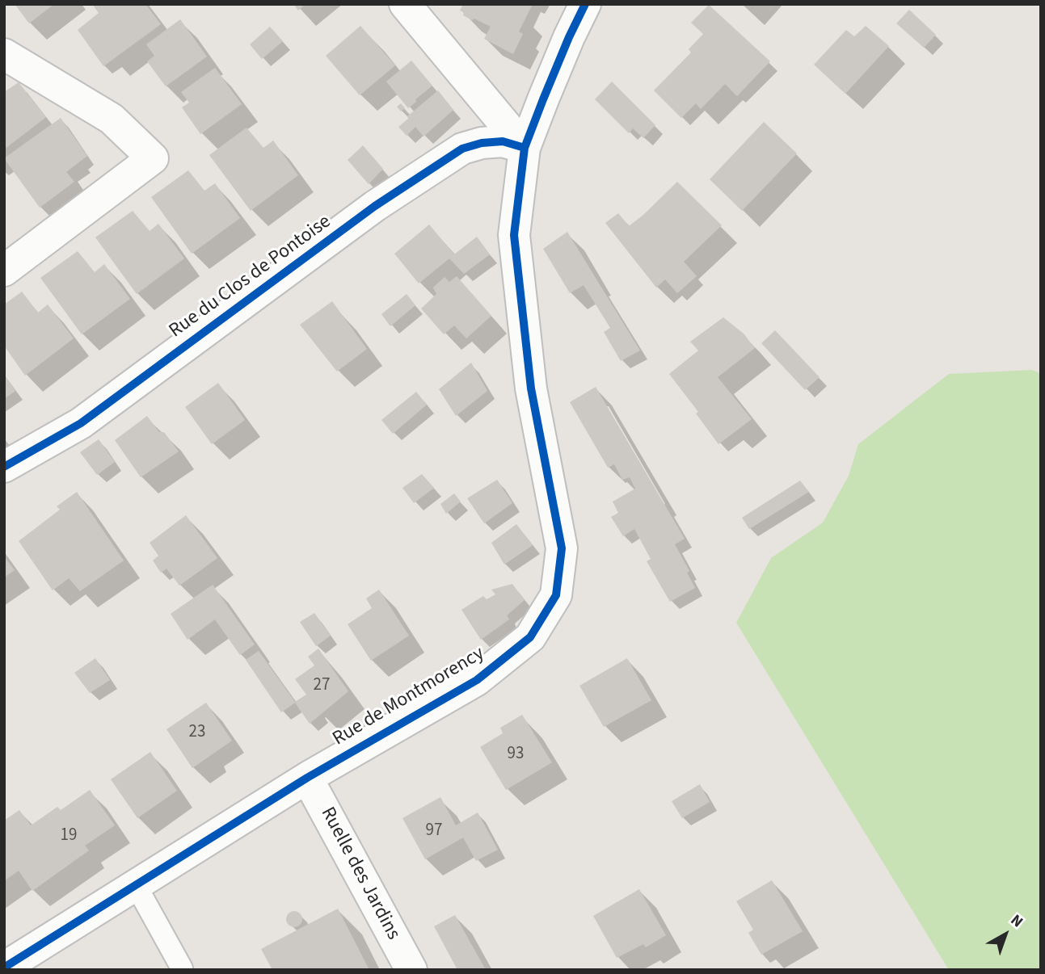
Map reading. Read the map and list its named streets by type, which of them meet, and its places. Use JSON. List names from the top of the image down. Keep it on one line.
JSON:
{"streets":{"street":["Rue du Clos de Pontoise","Rue de Montmorency","Ruelle des Jardins"]},"crossings":[["Rue du Clos de Pontoise","Rue de Montmorency"],["Rue de Montmorency","Ruelle des Jardins"]],"house_numbers":["27","23","93","97","19"],"north":"top right"}
